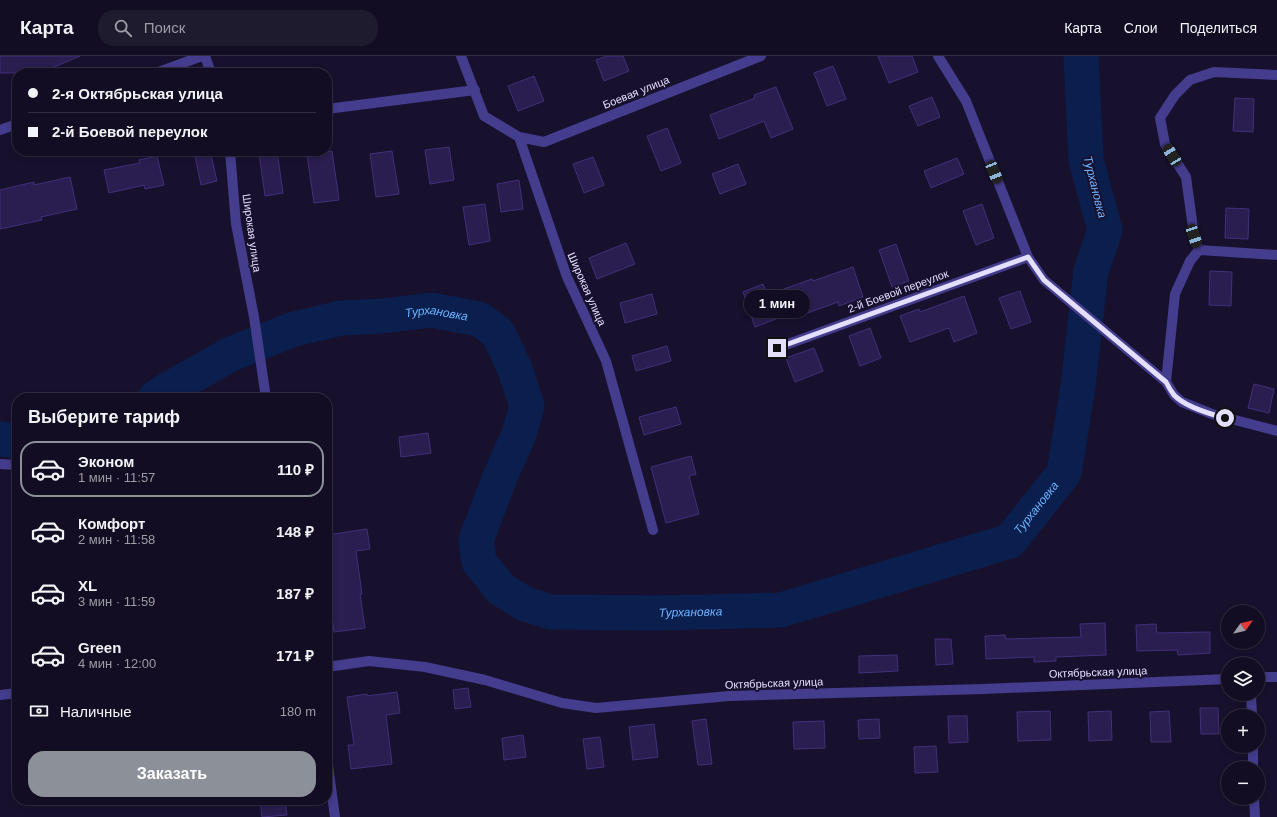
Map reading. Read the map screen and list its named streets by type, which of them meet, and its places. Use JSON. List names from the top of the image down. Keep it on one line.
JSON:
{"streets":{"street":["Боевая улица","Широкая улица","2-й Боевой переулок","Октябрьская улица"]},"crossings":[["Боевая улица","Широкая улица"]],"water":["Турхановка"],"north":"top right","page":{"header":"Карта","search":"Поиск","nav":["Карта","Слои","Поделиться"],"banner":["2-я Октябрьская улица","2-й Боевой переулок"],"bubble":"1 мин","heading":"Выберите тариф","list":[{"name":"Эконом","note":"1 мин · 11:57","value":"110 ₽"},{"name":"Комфорт","note":"2 мин · 11:58","value":"148 ₽"},{"name":"XL","note":"3 мин · 11:59","value":"187 ₽"},{"name":"Green","note":"4 мин · 12:00","value":"171 ₽"}],"map_buttons":["+","−"],"pay":["Наличные","180 m"],"buttons":"Заказать"}}
